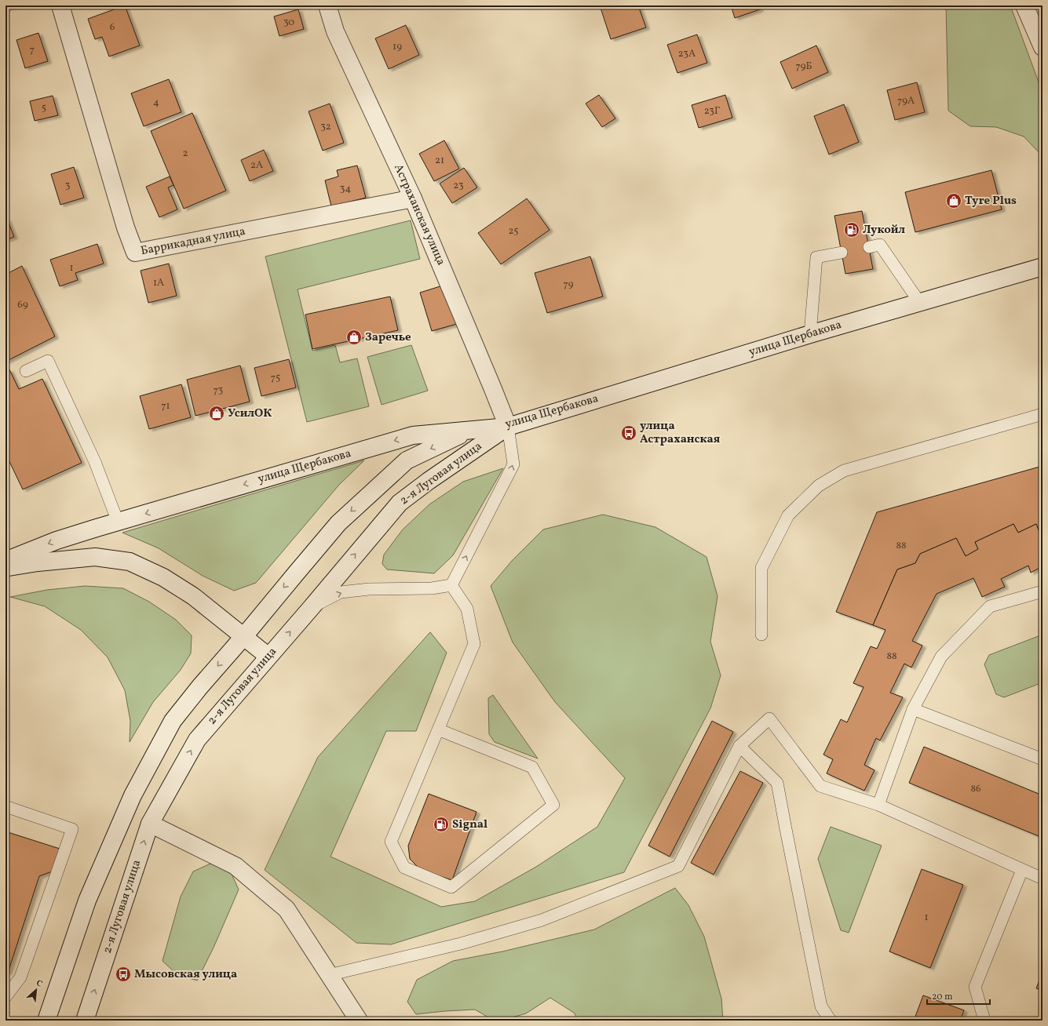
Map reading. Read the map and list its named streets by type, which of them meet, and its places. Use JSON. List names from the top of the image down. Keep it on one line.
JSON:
{"streets":{"street":["Астраханская улица","Баррикадная улица","улица Щербакова","2-я Луговая улица"]},"crossings":[["Астраханская улица","Баррикадная улица"],["Астраханская улица","улица Щербакова"],["Астраханская улица","2-я Луговая улица"],["улица Щербакова","2-я Луговая улица"]],"one_way":["улица Щербакова"],"places":{"shop":["Tyre Plus","Заречье","УсилОК"],"fuel station":["Лукойл","Signal"],"bus stop":["улица Астраханская","Мысовская улица"]},"house_numbers":["30","6","19","7","23А","79Б","79А","4","5","23Г","32","2","21","2А","3","23","34","25","1","1А","79","69","75","73","71","88","88","86","1"],"scale_bar":"20 m","north":"top right"}
